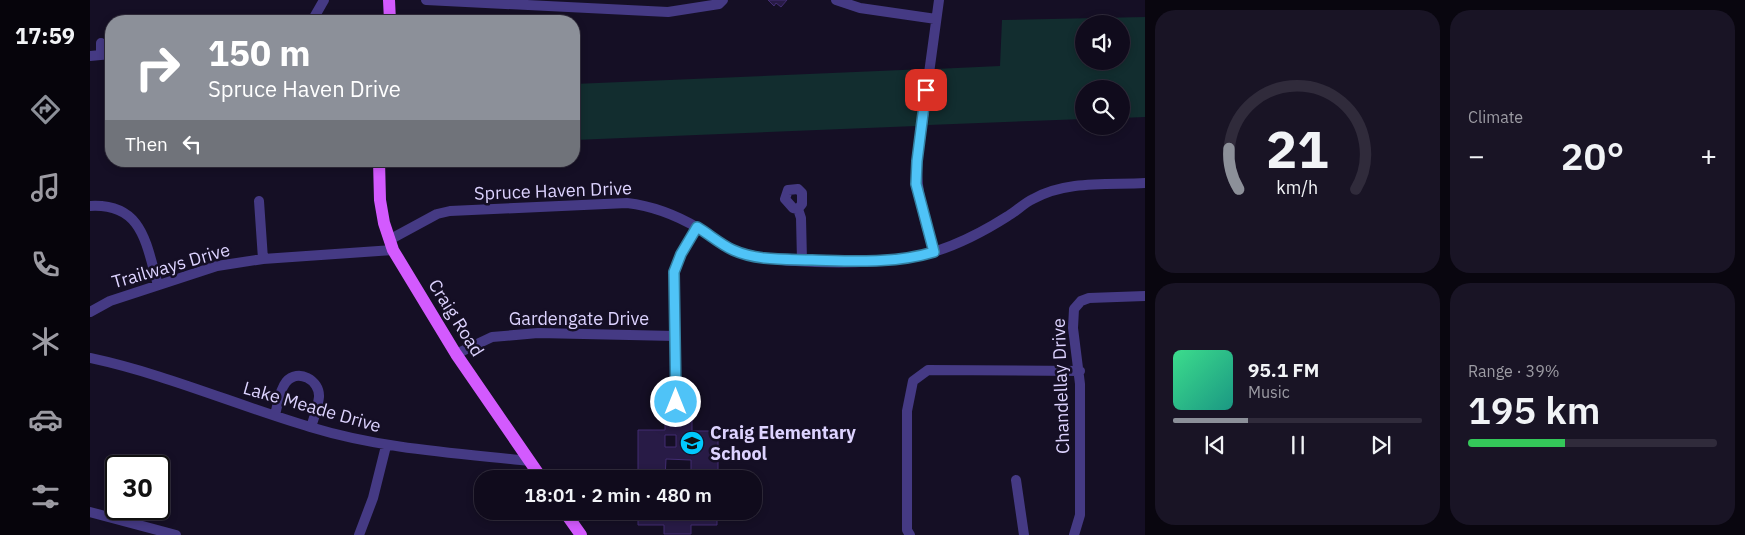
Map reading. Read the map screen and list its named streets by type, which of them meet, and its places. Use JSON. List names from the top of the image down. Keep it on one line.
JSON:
{"streets":{"main road":["Craig Road"],"street":["Spruce Haven Drive","Trailways Drive","Gardengate Drive","Chandellay Drive","Lake Meade Drive"]},"crossings":[["Spruce Haven Drive","Trailways Drive"],["Spruce Haven Drive","Craig Road"],["Trailways Drive","Craig Road"],["Craig Road","Gardengate Drive"],["Craig Road","Lake Meade Drive"]],"places":{"school or university":["Craig Elementary School"]},"page":{"tabs":"17:59","tile":["Climate",["Range · 39%","195 km"]],"turn":["150 m","Spruce Haven Drive"],"then":"Then","heat":["−","20°","+"],"song":["95.1 FM","Music"],"limit":"30","trip":"18:01 · 2 min · 480 m","gauge":["21","km/h"]}}
